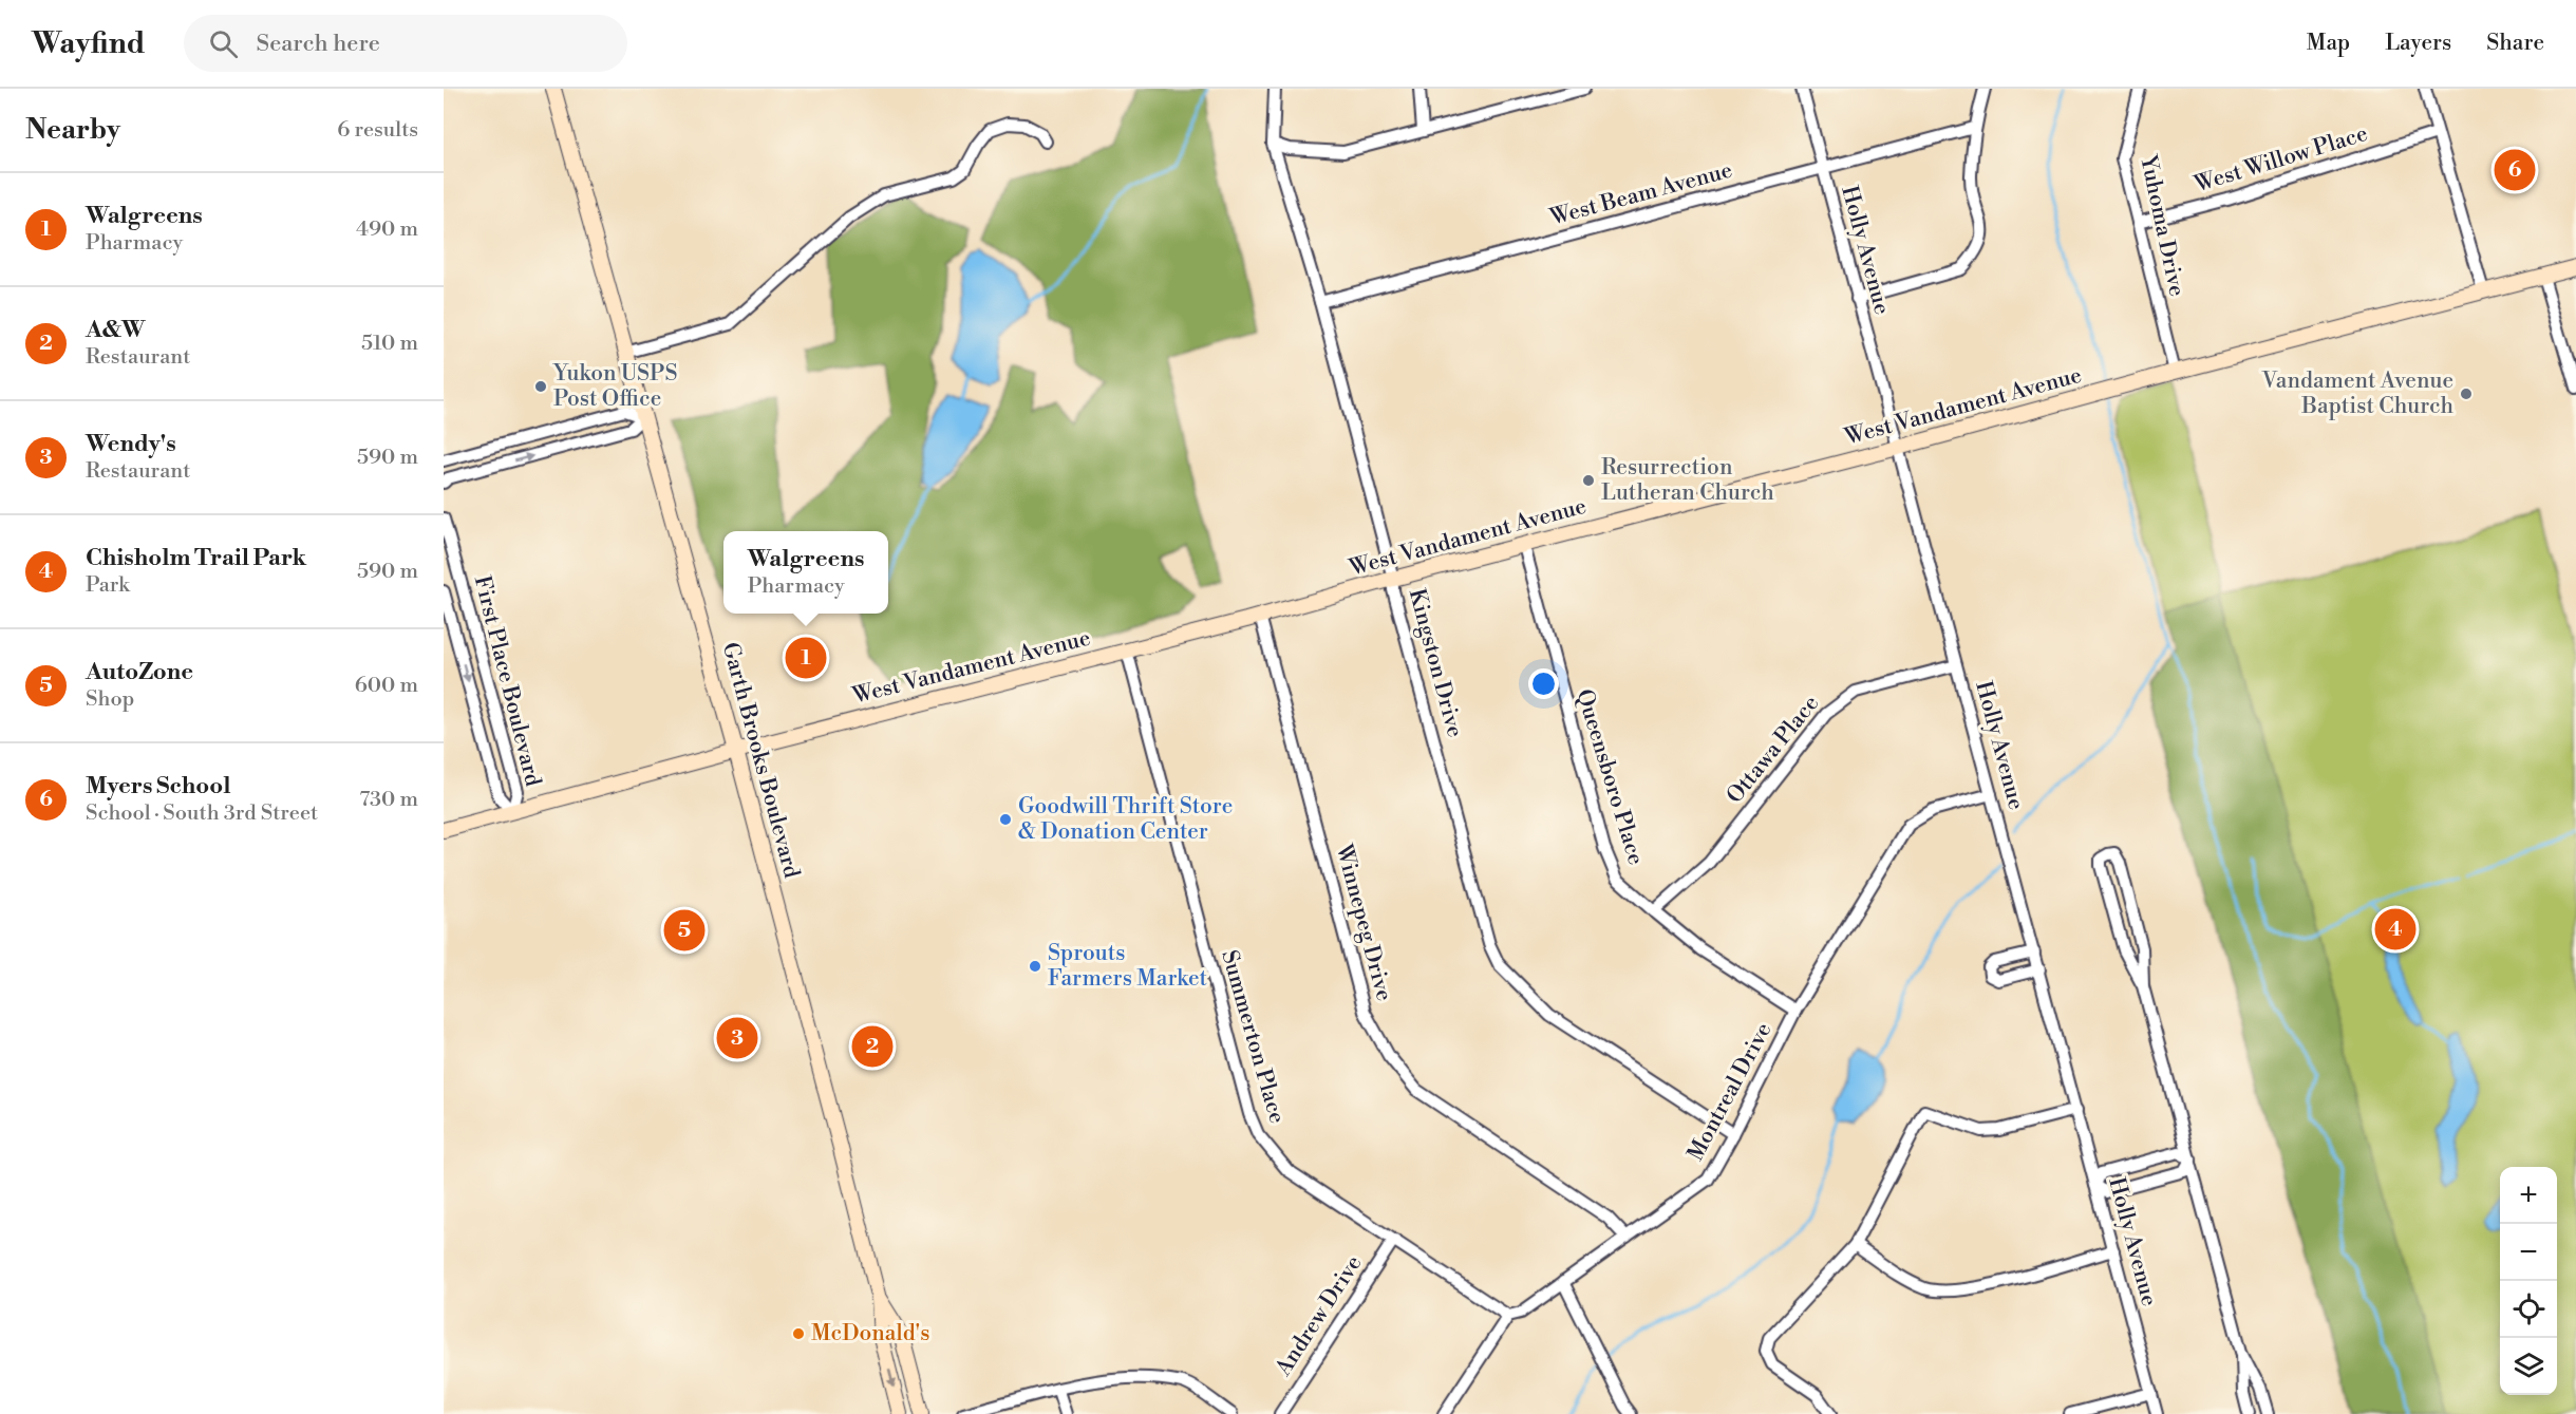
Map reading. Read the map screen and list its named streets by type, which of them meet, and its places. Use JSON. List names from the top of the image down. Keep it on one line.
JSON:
{"streets":{"street":["West Willow Place","West Beam Avenue","Yuhoma Drive","Holly Avenue","West Vandament Avenue","Kingston Drive","First Place Boulevard","Ottawa Place","Garth Brooks Boulevard","Queensboro Place","Winnepeg Drive","Summerton Place","Montreal Drive","Andrew Drive"]},"crossings":[["West Willow Place","Yuhoma Drive"],["West Beam Avenue","Holly Avenue"],["West Beam Avenue","Kingston Drive"],["Yuhoma Drive","West Vandament Avenue"],["Holly Avenue","West Vandament Avenue"],["Holly Avenue","Ottawa Place"],["Holly Avenue","Montreal Drive"],["West Vandament Avenue","Kingston Drive"],["West Vandament Avenue","First Place Boulevard"],["West Vandament Avenue","Garth Brooks Boulevard"],["West Vandament Avenue","Queensboro Place"],["West Vandament Avenue","Winnepeg Drive"],["West Vandament Avenue","Summerton Place"],["Kingston Drive","Montreal Drive"],["Ottawa Place","Queensboro Place"],["Queensboro Place","Montreal Drive"],["Winnepeg Drive","Montreal Drive"],["Summerton Place","Montreal Drive"],["Summerton Place","Andrew Drive"]],"places":["Yukon USPS Post Office","Vandament Avenue Baptist Church","Resurrection Lutheran Church","Goodwill Thrift Store & Donation Center","Sprouts Farmers Market","McDonald's"],"page":{"header":"Wayfind","search":"Search here","nav":["Map","Layers","Share"],"heading":["Nearby","6 results"],"pins":["6","1","4","5","3","2"],"list":[{"mark":"1","name":"Walgreens","note":"Pharmacy","value":"490 m"},{"mark":"2","name":"A&W","note":"Restaurant","value":"510 m"},{"mark":"3","name":"Wendy's","note":"Restaurant","value":"590 m"},{"mark":"4","name":"Chisholm Trail Park","note":"Park","value":"590 m"},{"mark":"5","name":"AutoZone","note":"Shop","value":"600 m"},{"mark":"6","name":"Myers School","note":"School · South 3rd Street","value":"730 m"}],"popup":["Walgreens","Pharmacy"],"map_buttons":["+","−"]}}
